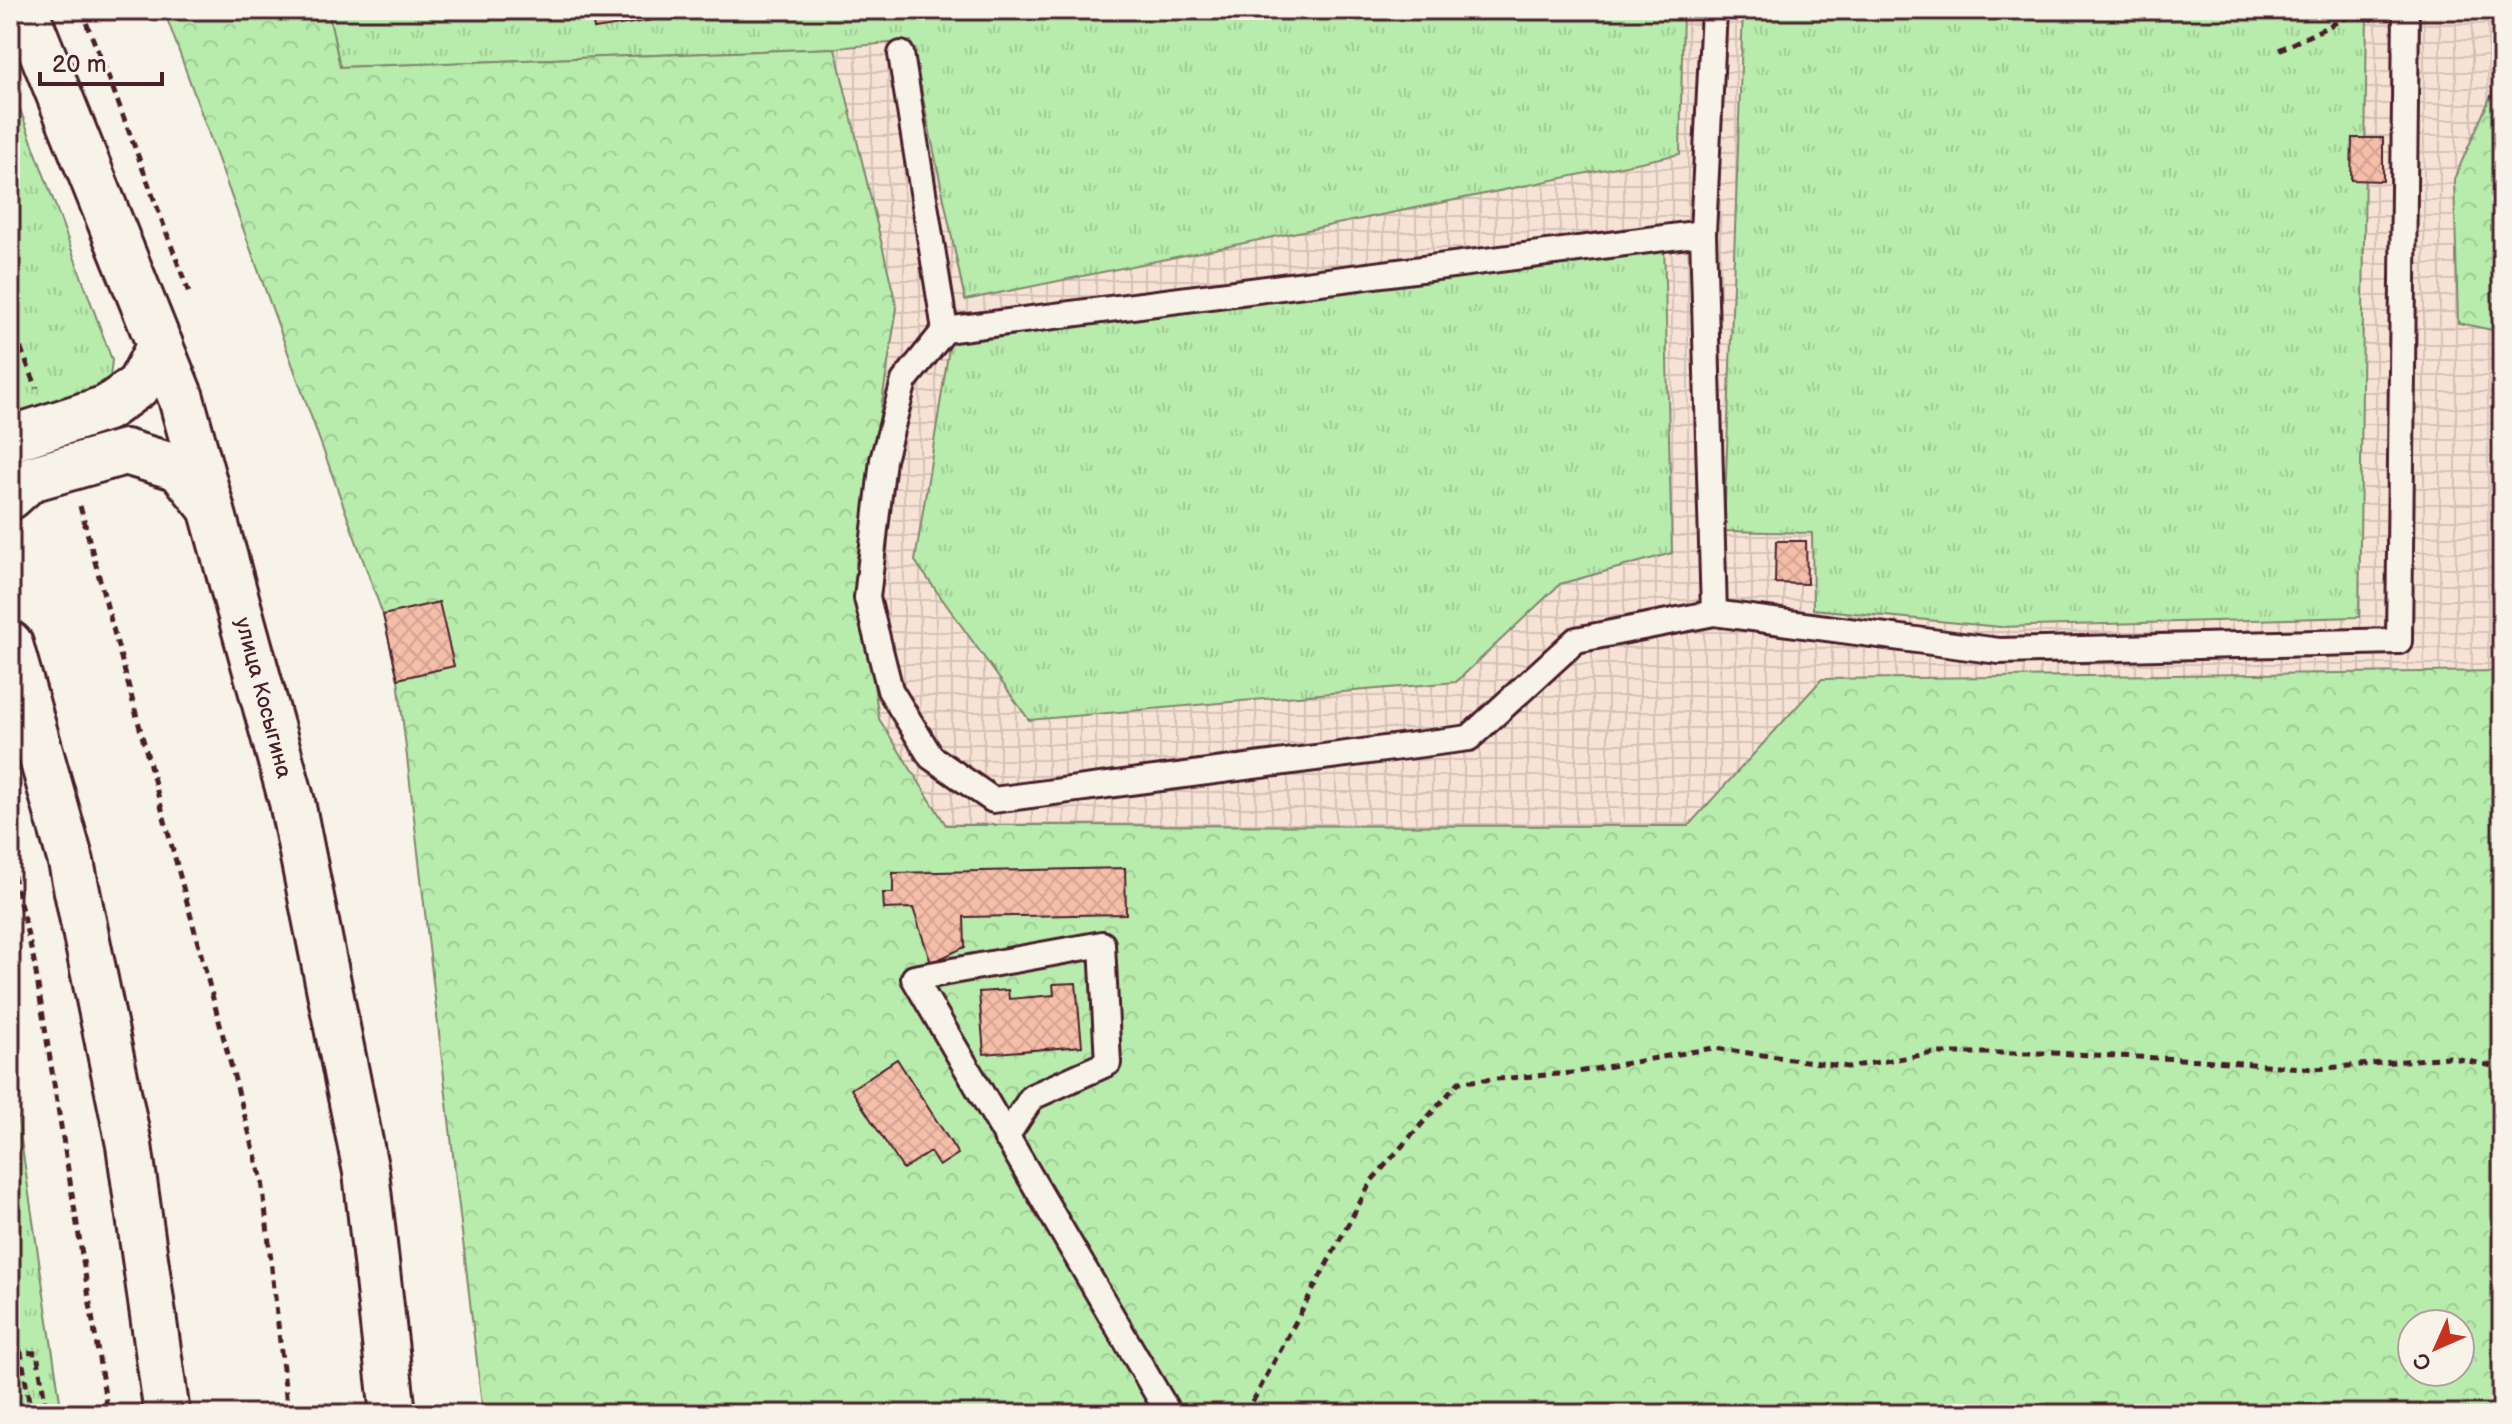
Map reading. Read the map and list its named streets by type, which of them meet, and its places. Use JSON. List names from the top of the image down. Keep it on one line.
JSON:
{"streets":{"main road":["улица Косыгина"]},"scale_bar":"20 m","north":"bottom left"}
